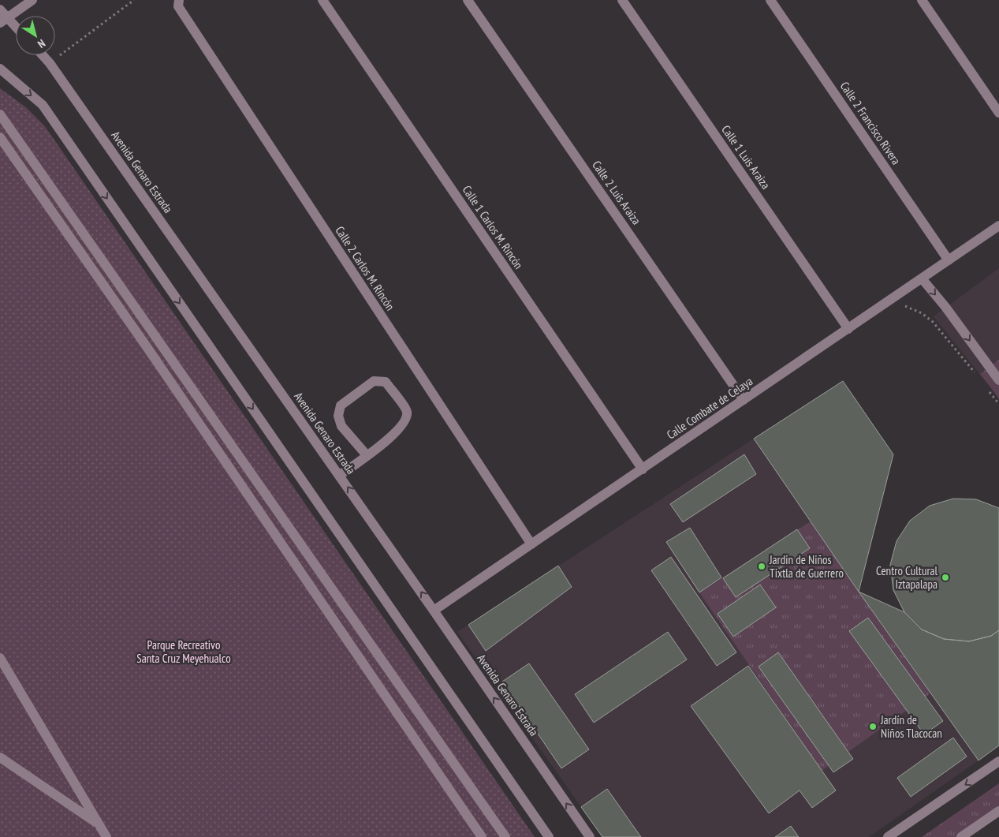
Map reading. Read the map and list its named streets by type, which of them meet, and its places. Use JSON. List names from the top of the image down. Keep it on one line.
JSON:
{"streets":{"street":["Calle 2 Francisco Rivera","Calle 1 Luis Araiza","Avenida Genaro Estrada","Calle 2 Luis Araiza","Calle 1 Carlos M. Rincón","Calle 2 Carlos M. Rincón","Calle Combate de Celaya"]},"crossings":[["Calle 2 Francisco Rivera","Calle Combate de Celaya"],["Calle 1 Luis Araiza","Calle Combate de Celaya"],["Avenida Genaro Estrada","Calle Combate de Celaya"],["Calle 2 Luis Araiza","Calle Combate de Celaya"],["Calle 1 Carlos M. Rincón","Calle Combate de Celaya"],["Calle 2 Carlos M. Rincón","Calle Combate de Celaya"]],"parks":["Parque Recreativo Santa Cruz Meyehualco"],"places":["Jardin de Niños Tixtla de Guerrero","Centro Cultural Iztapalapa","Jardín de Niños Tlacocan"],"north":"bottom right"}
